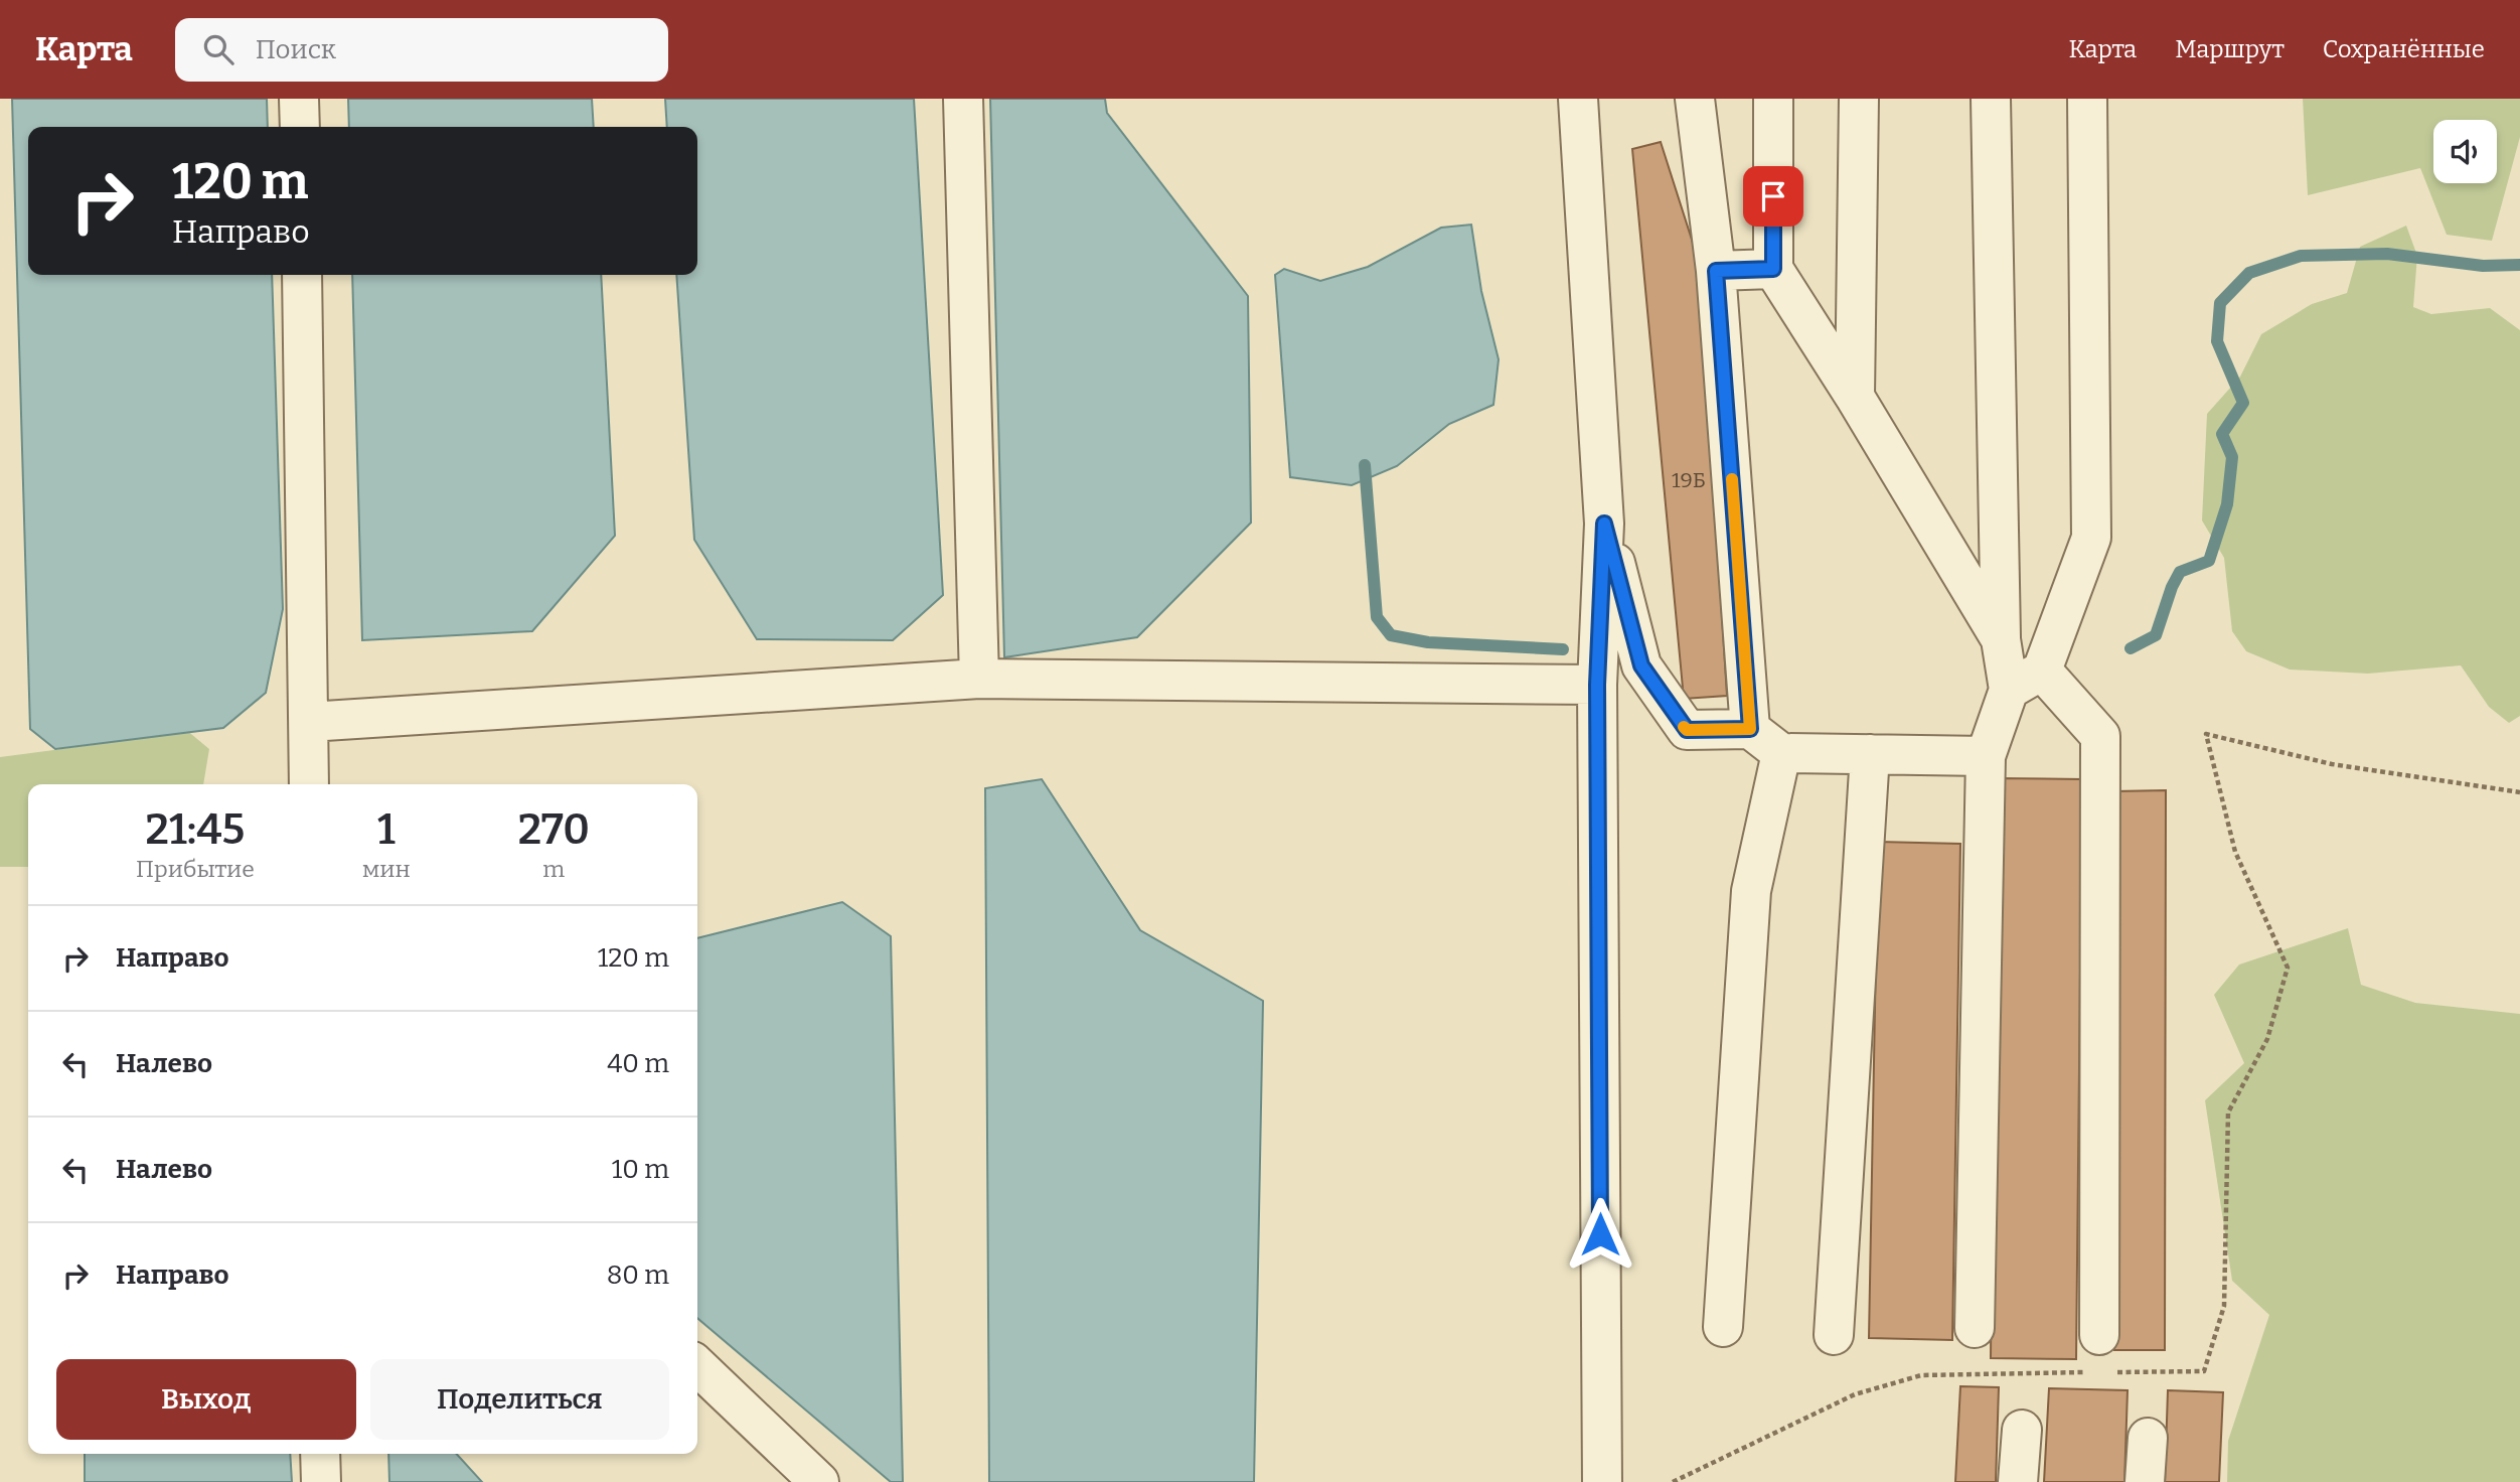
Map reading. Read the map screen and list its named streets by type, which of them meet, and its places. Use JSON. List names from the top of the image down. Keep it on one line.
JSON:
{"house_numbers":["19Б"],"page":{"header":"Карта","search":"Поиск","nav":["Карта","Маршрут","Сохранённые"],"turn":["120 m","Направо"],"eta":["21:45","Прибытие","1","мин","270","m"],"list":[{"name":"Направо","value":"120 m"},{"name":"Налево","value":"40 m"},{"name":"Налево","value":"10 m"},{"name":"Направо","value":"80 m"}],"buttons":["Выход","Поделиться"]}}
